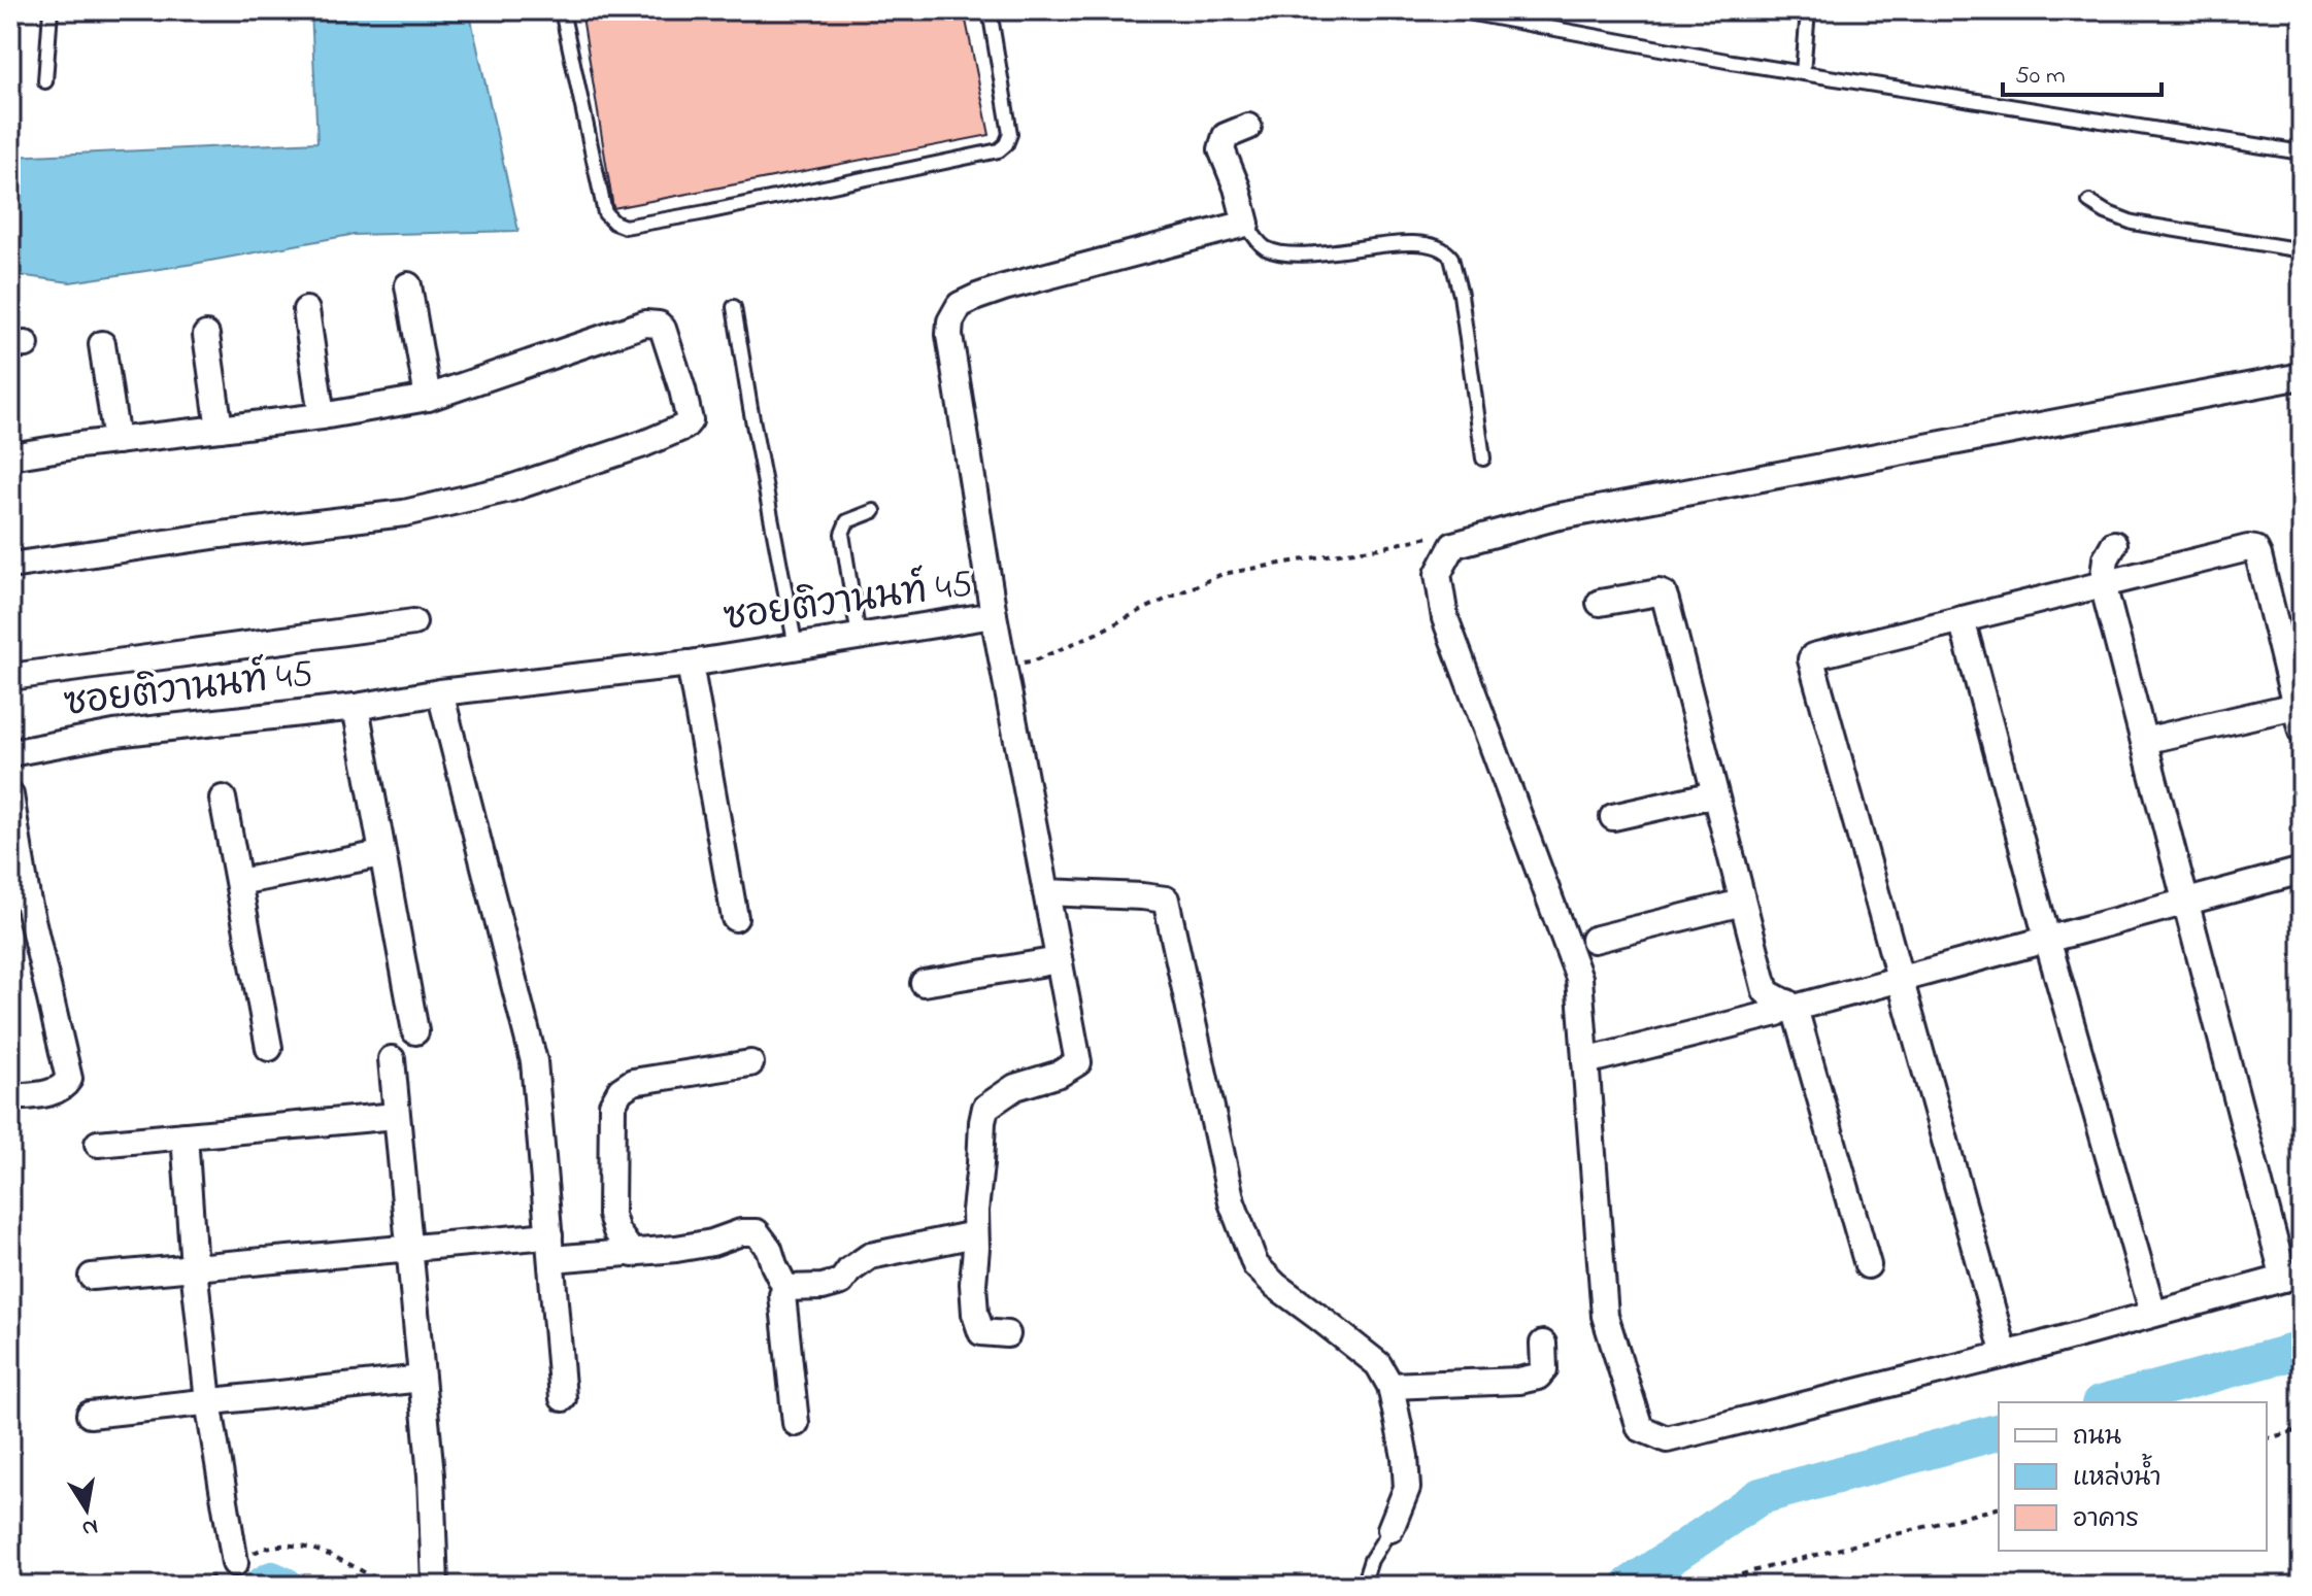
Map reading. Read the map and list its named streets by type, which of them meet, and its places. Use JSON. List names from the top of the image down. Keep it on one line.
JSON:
{"streets":{"street":["ซอยติวานนท์ 45"]},"legend":["ถนน","แหล่งน้ำ","อาคาร"],"scale_bar":"50 m","north":"bottom"}
